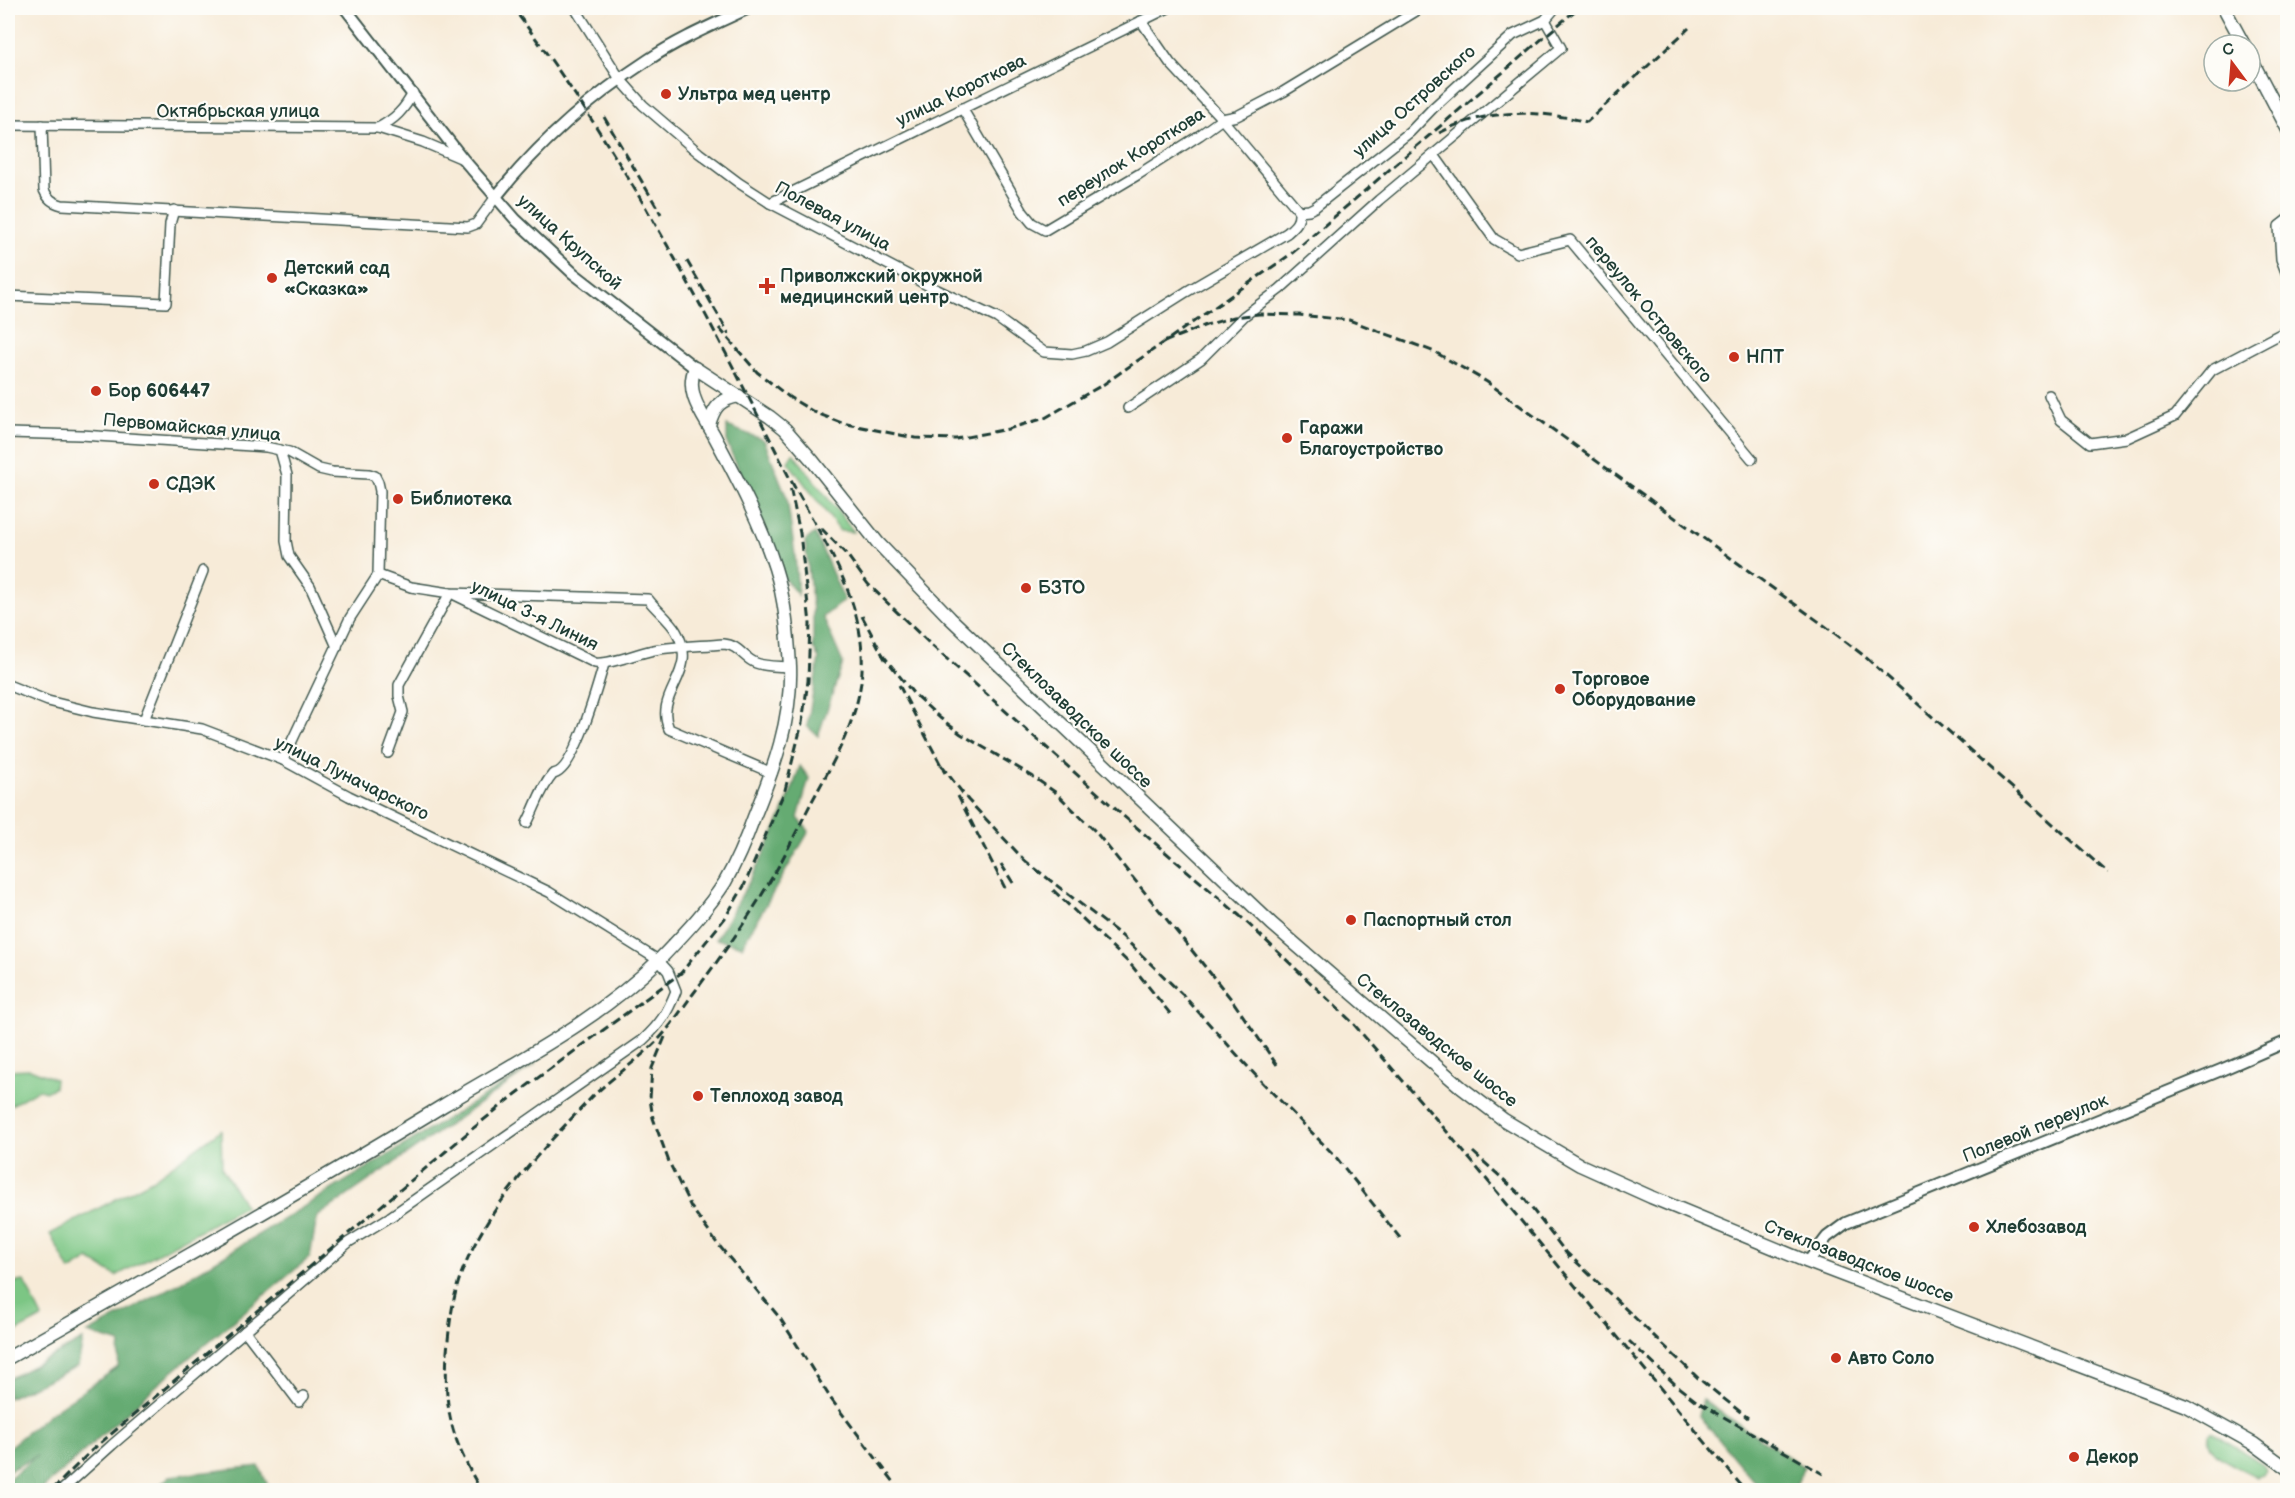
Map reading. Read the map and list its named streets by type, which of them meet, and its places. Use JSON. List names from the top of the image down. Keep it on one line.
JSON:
{"streets":{"main road":["улица Крупской","Стеклозаводское шоссе"],"street":["улица Короткова","улица Островского","Октябрьская улица","переулок Короткова","Полевая улица","переулок Островского","Первомайская улица","улица 3-я Линия","улица Луначарского","Полевой переулок"]},"crossings":[["улица Короткова","переулок Короткова"],["улица Короткова","Полевая улица"],["улица Островского","Полевая улица"],["Октябрьская улица","улица Крупской"],["улица Крупской","Стеклозаводское шоссе"],["Первомайская улица","улица 3-я Линия"],["Стеклозаводское шоссе","Полевой переулок"]],"places":{"other":["Ультра мед центр","Детский сад «Сказка»","НПТ","Бор 606447","Гаражи Благоустройство","СДЭК","Библиотека","БЗТО","Торговое Оборудование","Паспортный стол","Теплоход завод","Хлебозавод","Авто Соло","Декор"],"health":["Приволжский окружной медицинский центр"]},"north":"top"}
